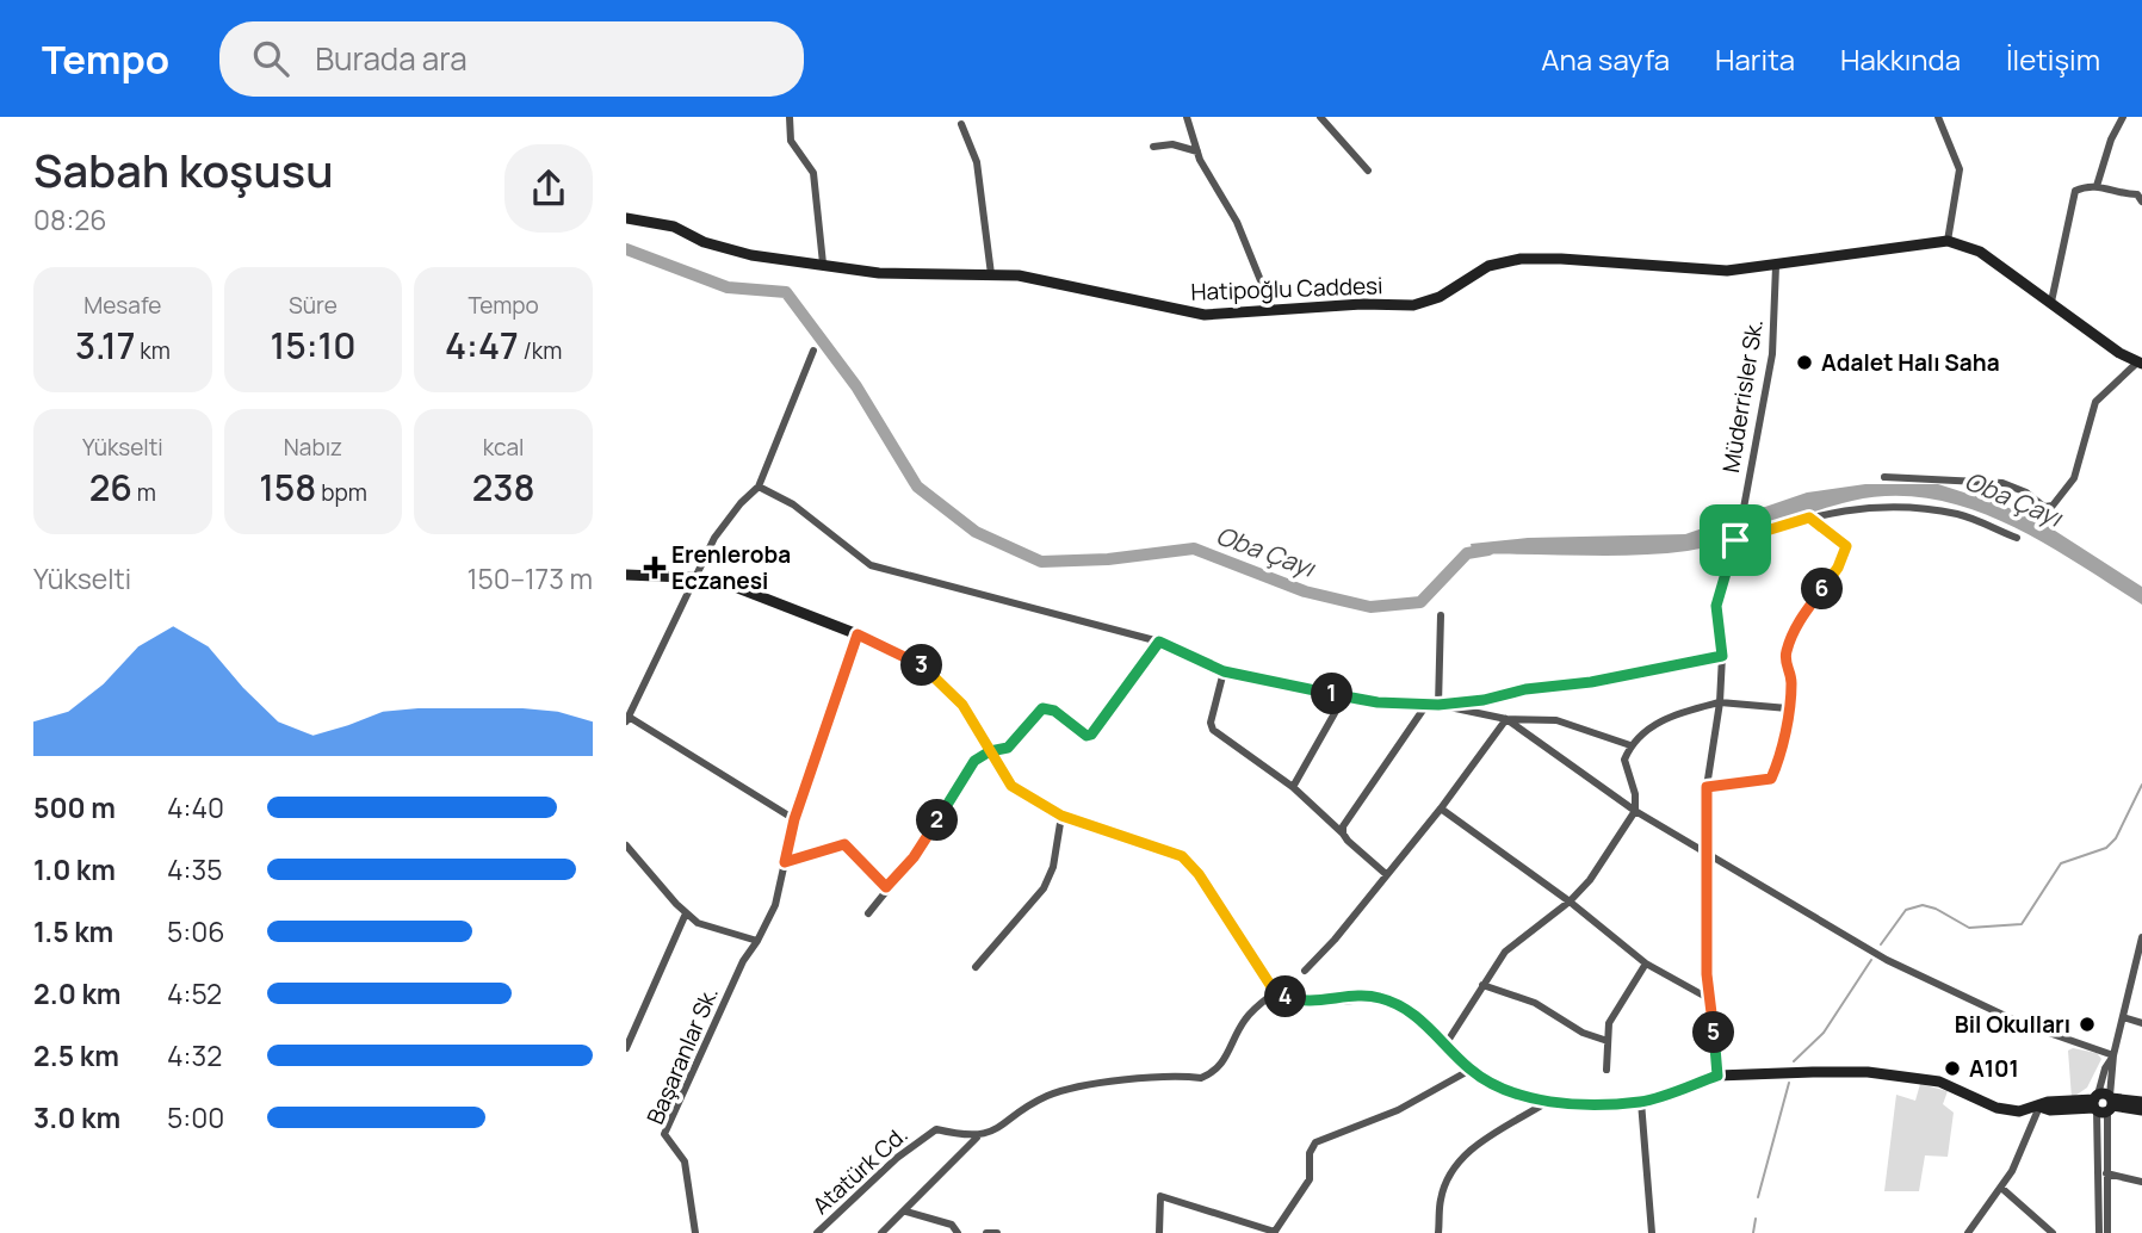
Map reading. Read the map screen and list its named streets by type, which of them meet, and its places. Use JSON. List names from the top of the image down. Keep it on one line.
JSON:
{"streets":{"street":["Hatipoğlu Caddesi","Müderrisler Sk.","Başaranlar Sk.","Atatürk Cd."]},"crossings":[["Hatipoğlu Caddesi","Müderrisler Sk."]],"water":["Oba Çayı"],"places":{"other":["Adalet Halı Saha","Bil Okulları","A101"],"health":["Erenleroba Eczanesi"]},"page":{"header":"Tempo","search":"Burada ara","nav":["Ana sayfa","Harita","Hakkında","İletişim"],"heading":["Sabah koşusu","08:26"],"stats":[["Mesafe","3.17 km"],["Süre","15:10"],["Tempo","4:47 /km"],["Yükselti","26 m"],["Nabız","158 bpm"],["kcal","238"]],"chart":["Yükselti","150–173 m"],"pins":["6","3","1","2","4","5"],"list":[{"name":"500 m","note":"4:40"},{"name":"1.0 km","note":"4:35"},{"name":"1.5 km","note":"5:06"},{"name":"2.0 km","note":"4:52"},{"name":"2.5 km","note":"4:32"},{"name":"3.0 km","note":"5:00"}]}}
